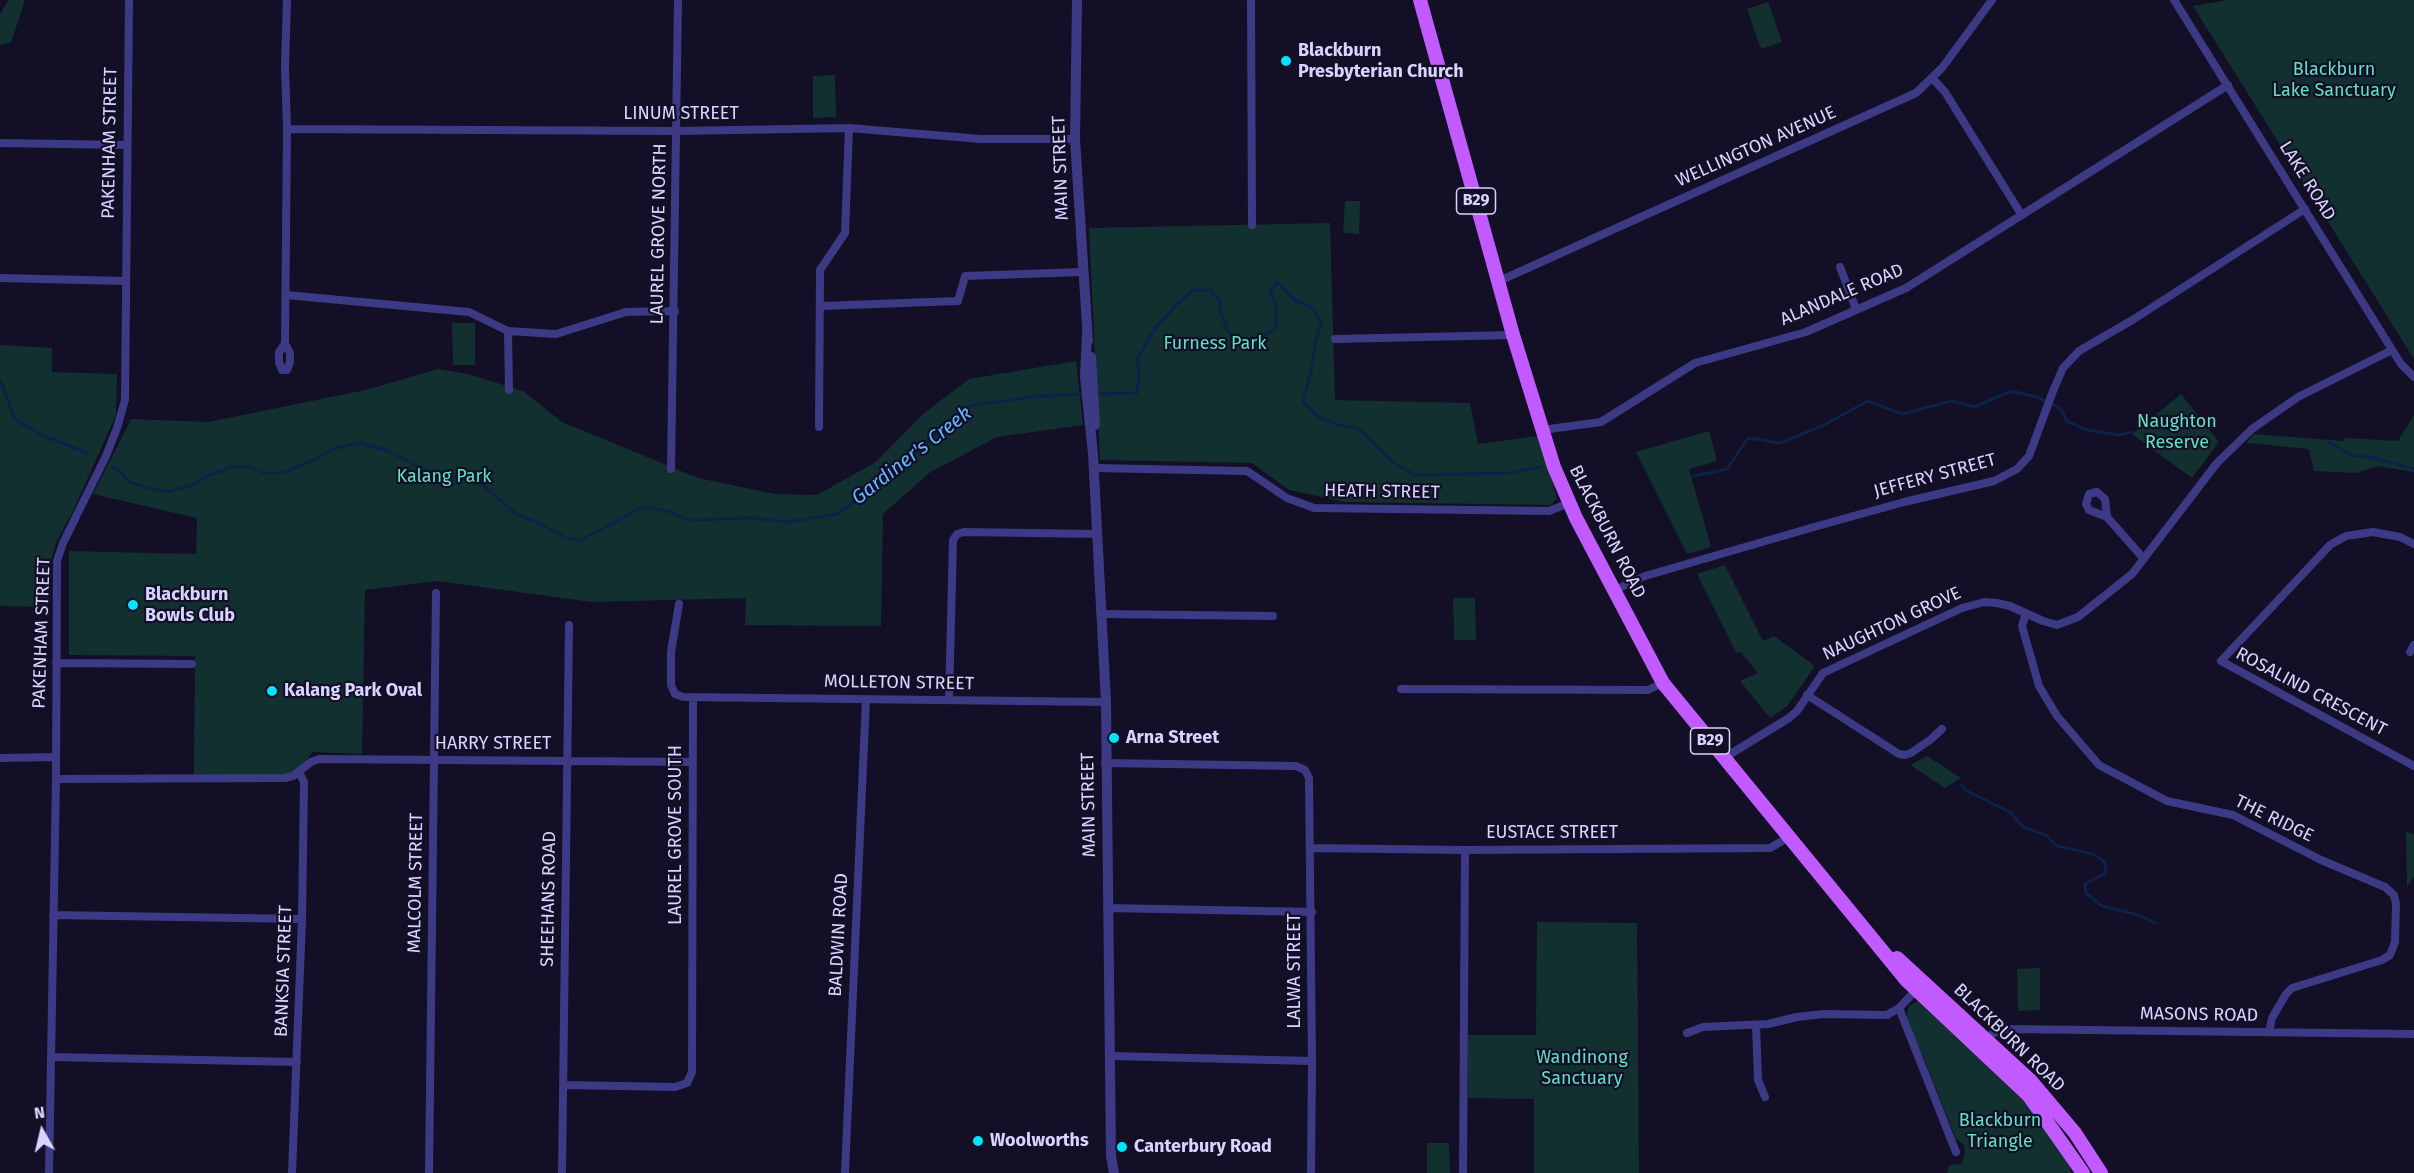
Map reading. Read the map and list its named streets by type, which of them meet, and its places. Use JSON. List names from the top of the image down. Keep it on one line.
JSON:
{"streets":{"main road":["B29","BLACKBURN ROAD"],"street":["LINUM STREET","PAKENHAM STREET","WELLINGTON AVENUE","MAIN STREET","LAKE ROAD","LAUREL GROVE NORTH","ALANDALE ROAD","JEFFERY STREET","HEATH STREET","NAUGHTON GROVE","MOLLETON STREET","ROSALIND CRESCENT","HARRY STREET","THE RIDGE","EUSTACE STREET","LAUREL GROVE SOUTH","MALCOLM STREET","SHEEHANS ROAD","BALDWIN ROAD","BANKSIA STREET","LALWA STREET","MASONS ROAD"]},"crossings":[["LINUM STREET","MAIN STREET"],["LINUM STREET","LAUREL GROVE NORTH"],["PAKENHAM STREET","HARRY STREET"],["WELLINGTON AVENUE","BLACKBURN ROAD"],["MAIN STREET","HEATH STREET"],["MAIN STREET","MOLLETON STREET"],["MAIN STREET","LALWA STREET"],["LAKE ROAD","ALANDALE ROAD"],["LAKE ROAD","JEFFERY STREET"],["LAKE ROAD","NAUGHTON GROVE"],["ALANDALE ROAD","BLACKBURN ROAD"],["JEFFERY STREET","BLACKBURN ROAD"],["HEATH STREET","BLACKBURN ROAD"],["BLACKBURN ROAD","NAUGHTON GROVE"],["BLACKBURN ROAD","EUSTACE STREET"],["BLACKBURN ROAD","MASONS ROAD"],["NAUGHTON GROVE","THE RIDGE"],["MOLLETON STREET","LAUREL GROVE SOUTH"],["MOLLETON STREET","BALDWIN ROAD"],["HARRY STREET","LAUREL GROVE SOUTH"],["HARRY STREET","MALCOLM STREET"],["HARRY STREET","SHEEHANS ROAD"],["HARRY STREET","BANKSIA STREET"],["THE RIDGE","MASONS ROAD"],["EUSTACE STREET","LALWA STREET"],["LAUREL GROVE SOUTH","SHEEHANS ROAD"]],"water":["Gardiner's Creek"],"parks":["Blackburn Lake Sanctuary","Furness Park","Naughton Reserve","Kalang Park","Wandinong Sanctuary","Blackburn Triangle"],"places":["Blackburn Presbyterian Church","Blackburn Bowls Club","Kalang Park Oval","Arna Street","Woolworths","Canterbury Road"],"north":"top"}
